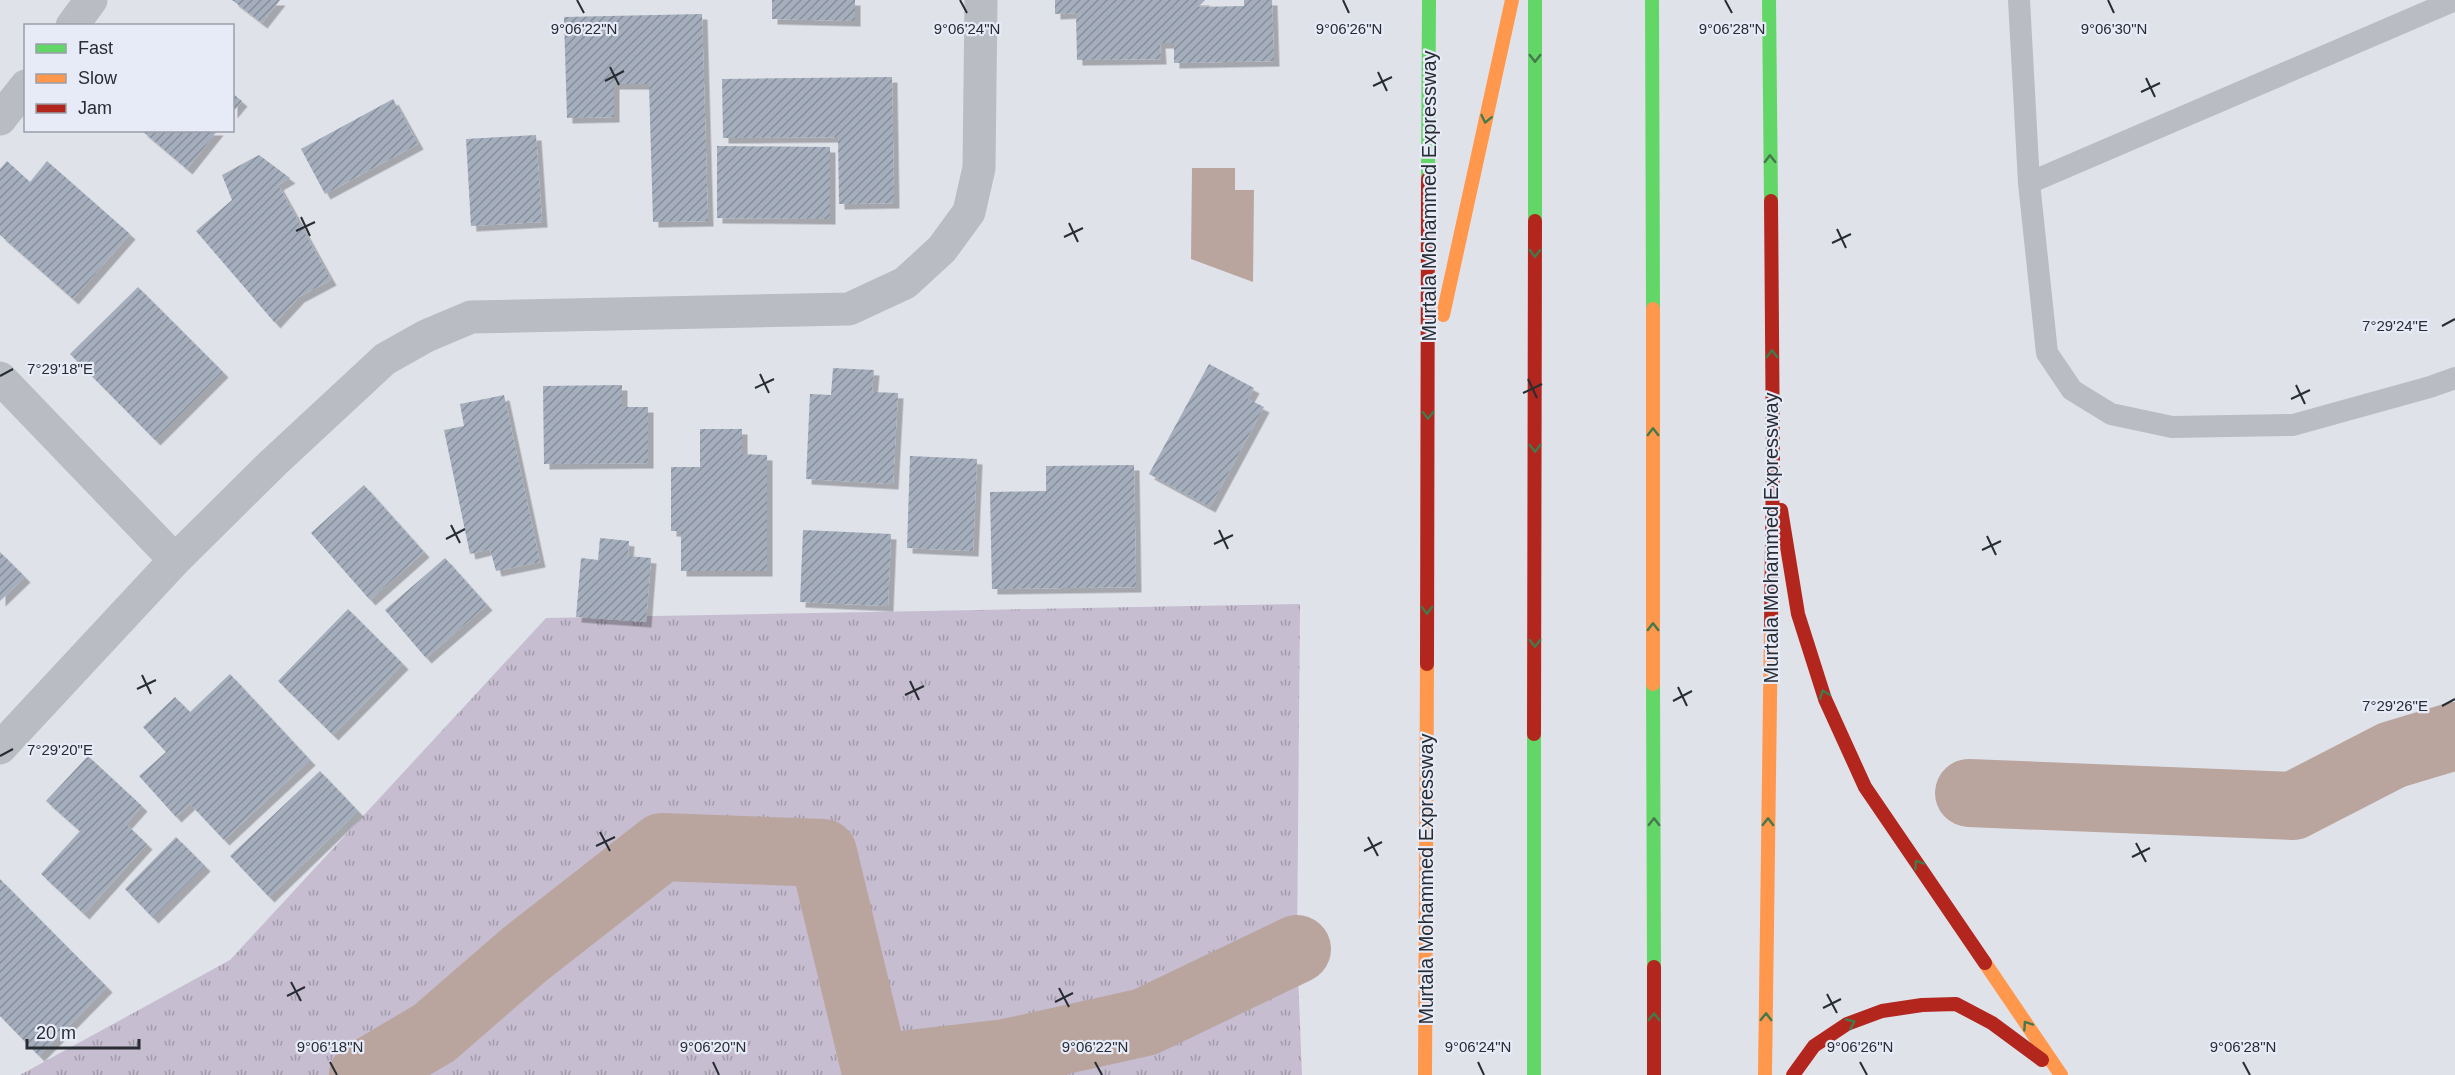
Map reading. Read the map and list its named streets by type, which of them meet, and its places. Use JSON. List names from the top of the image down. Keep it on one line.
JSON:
{"streets":{"main road":["Murtala Mohammed Expressway"]},"legend":["Fast","Slow","Jam"],"scale_bar":"20 m","coordinates":["9°06'22\"N","9°06'24\"N","9°06'26\"N","9°06'28\"N","9°06'30\"N","7°29'24\"E","7°29'18\"E","7°29'26\"E","7°29'20\"E","9°06'18\"N","9°06'20\"N"]}
